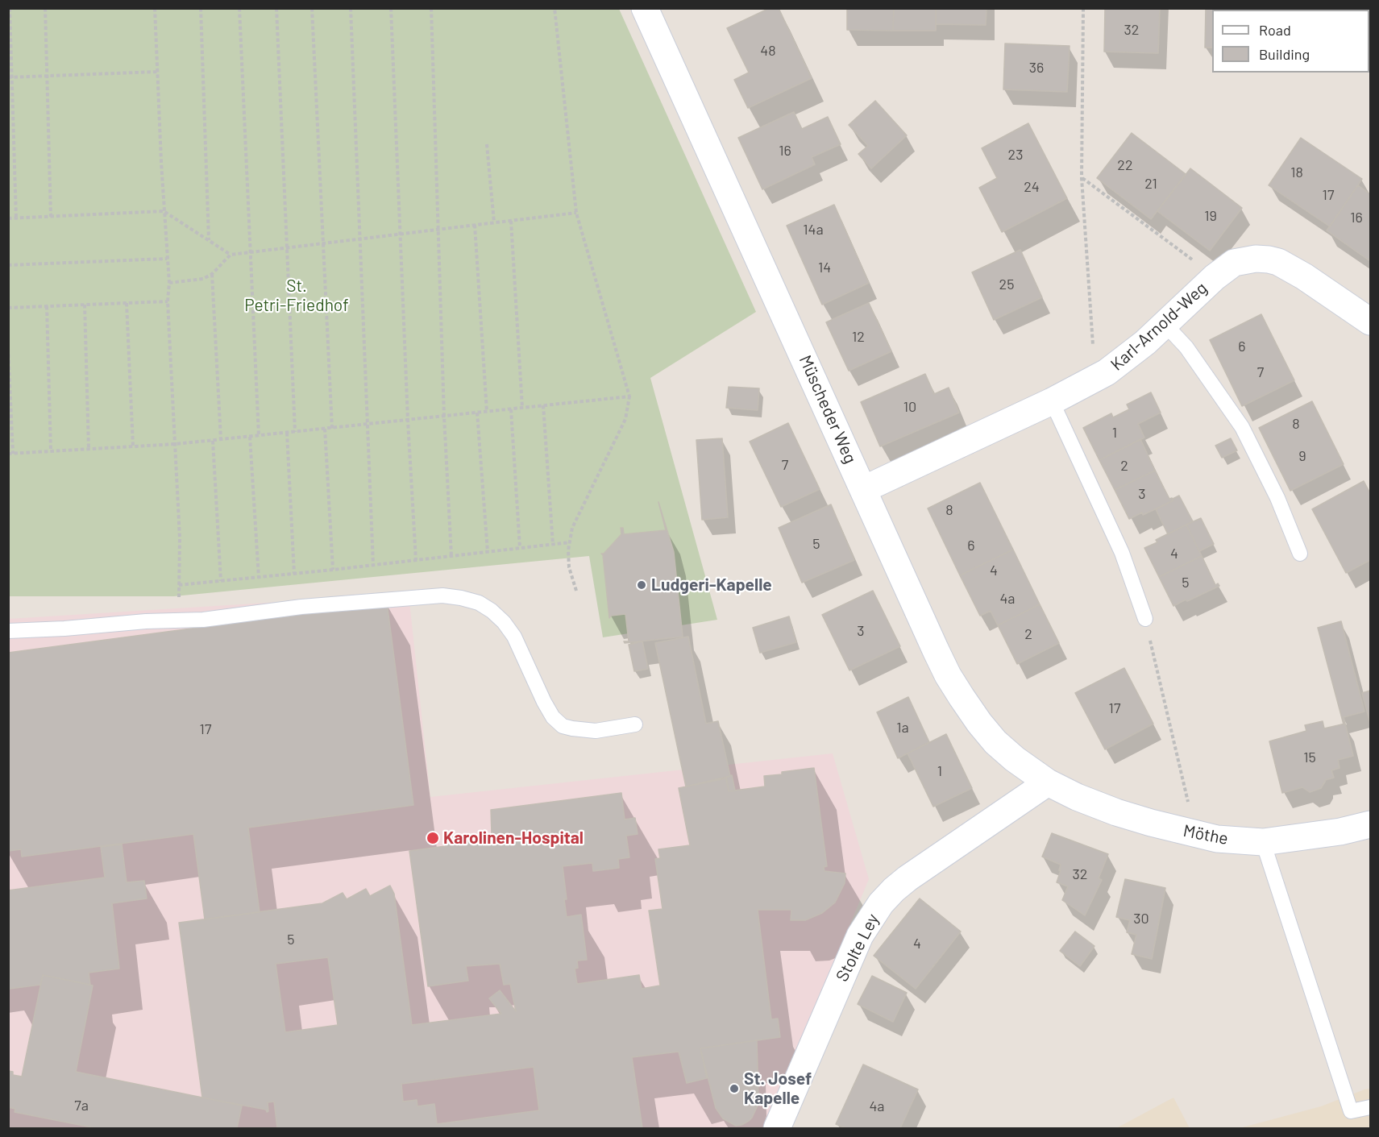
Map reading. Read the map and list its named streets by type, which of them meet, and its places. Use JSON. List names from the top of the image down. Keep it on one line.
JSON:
{"streets":{"street":["Karl-Arnold-Weg","Müscheder Weg","Möthe","Stolte Ley"]},"crossings":[["Karl-Arnold-Weg","Müscheder Weg"],["Müscheder Weg","Möthe"],["Müscheder Weg","Stolte Ley"],["Möthe","Stolte Ley"]],"parks":["St. Petri-Friedhof"],"places":["Ludgeri-Kapelle","Karolinen-Hospital","St. Josef Kapelle"],"house_numbers":["32","48","36","16","23","22","18","21","24","17","19","16","14a","14","25","12","6","7","10","8","1","9","7","2","3","8","5","6","4","4","5","4a","3","2","17","1a","17","15","1","32","30","5","4","7a","4a"],"legend":["Road","Building"]}
